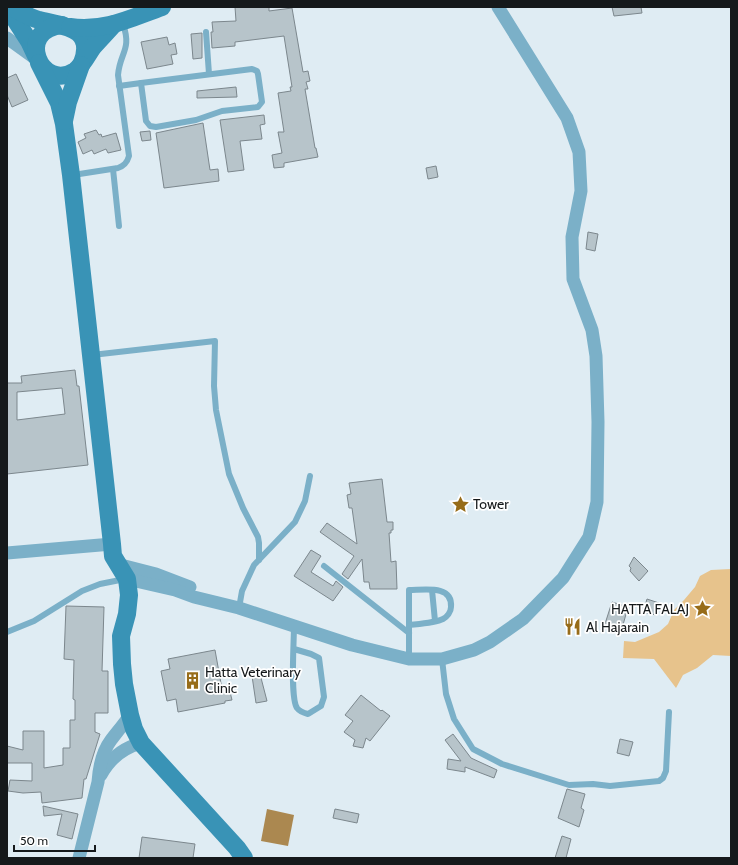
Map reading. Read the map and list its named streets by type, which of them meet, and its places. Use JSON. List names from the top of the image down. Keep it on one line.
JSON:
{"places":{"place":["Tower","HATTA FALAJ"],"restaurant":["Al Hajarain"],"building":["Hatta Veterinary Clinic"]},"scale_bar":"50 m"}
